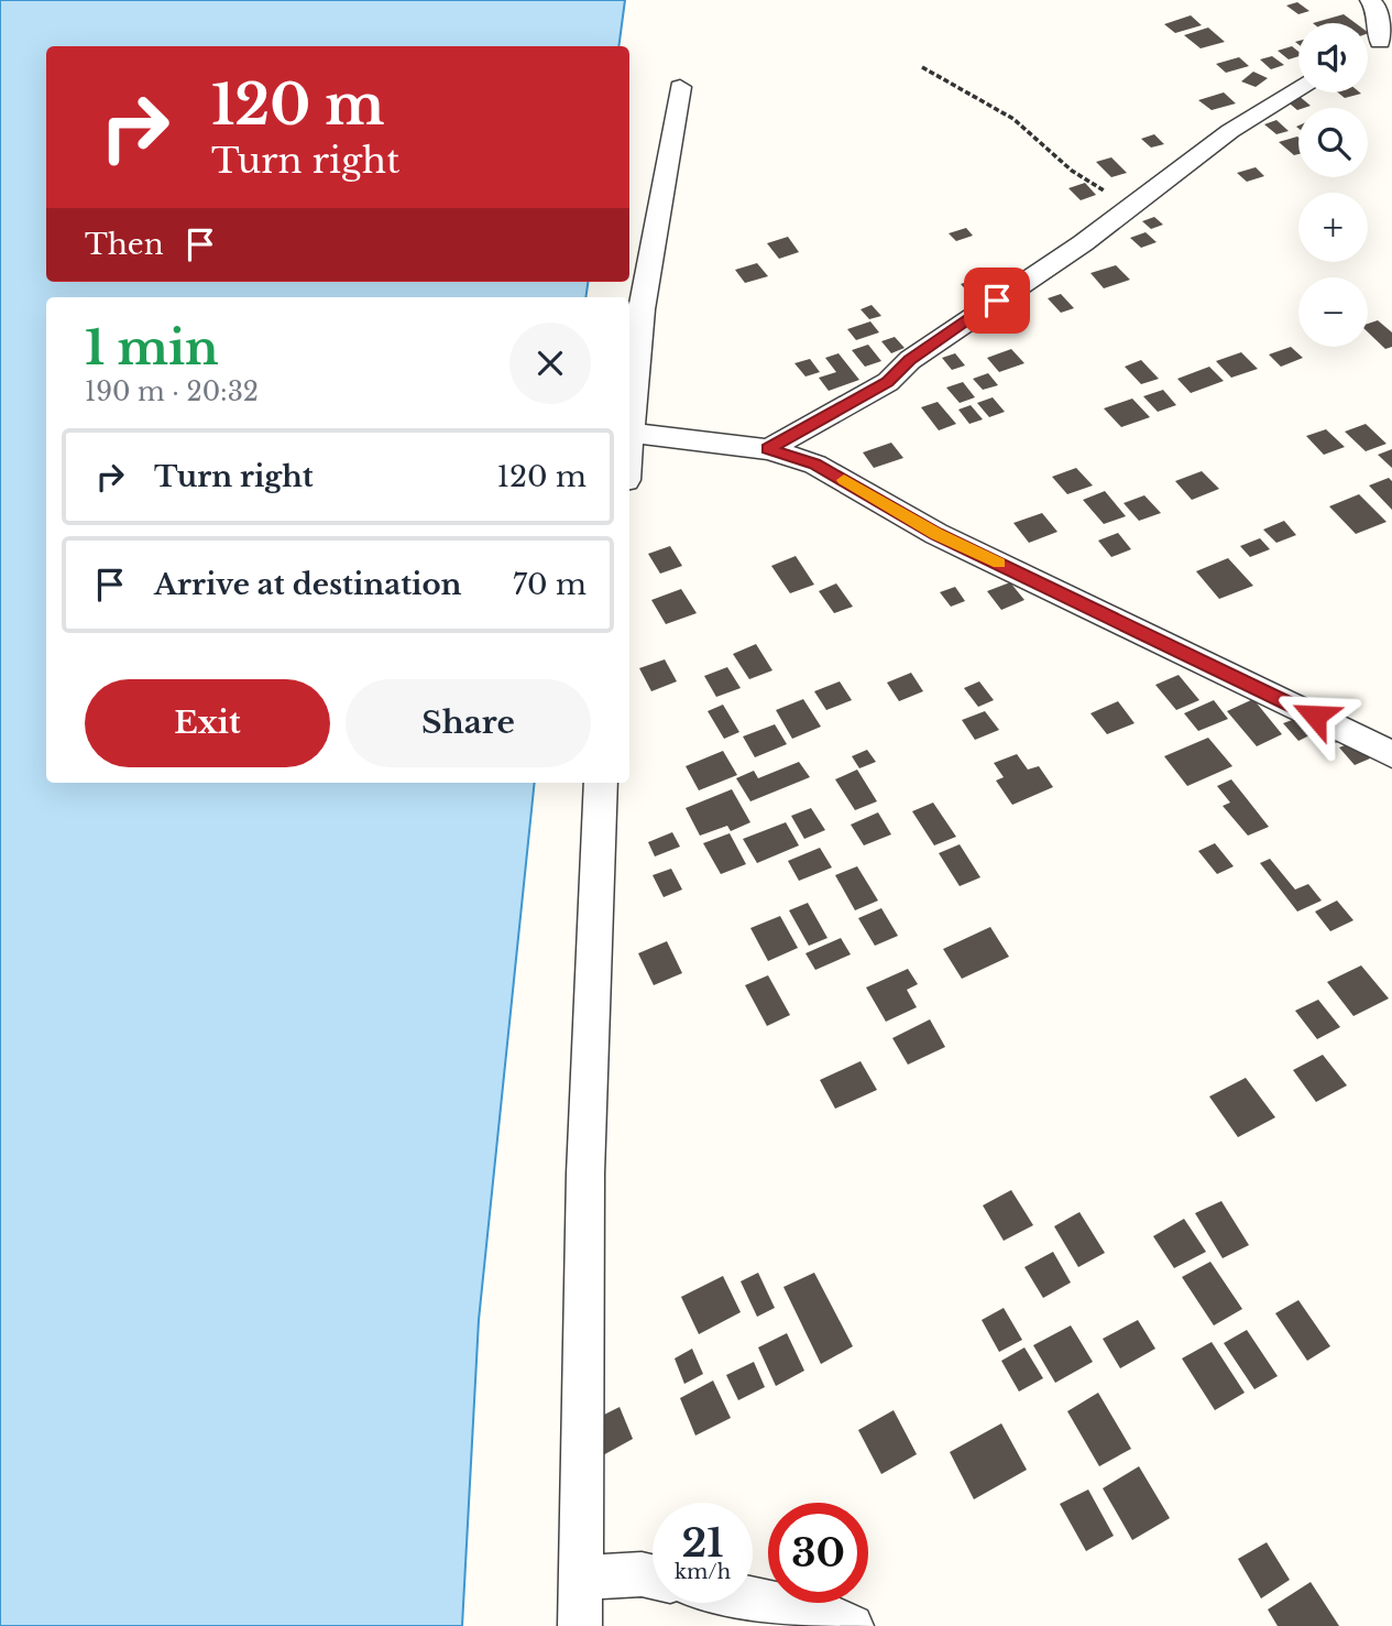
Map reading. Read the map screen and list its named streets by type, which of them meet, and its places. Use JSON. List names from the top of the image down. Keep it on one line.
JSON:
{"page":{"map_buttons":["+","−"],"turn":["120 m","Turn right"],"then":"Then","heading":["1 min","190 m · 20:32"],"list":[{"name":"Turn right","value":"120 m"},{"name":"Arrive at destination","value":"70 m"}],"buttons":["Exit","Share"],"speed":"21 km/h","limit":"30"}}
